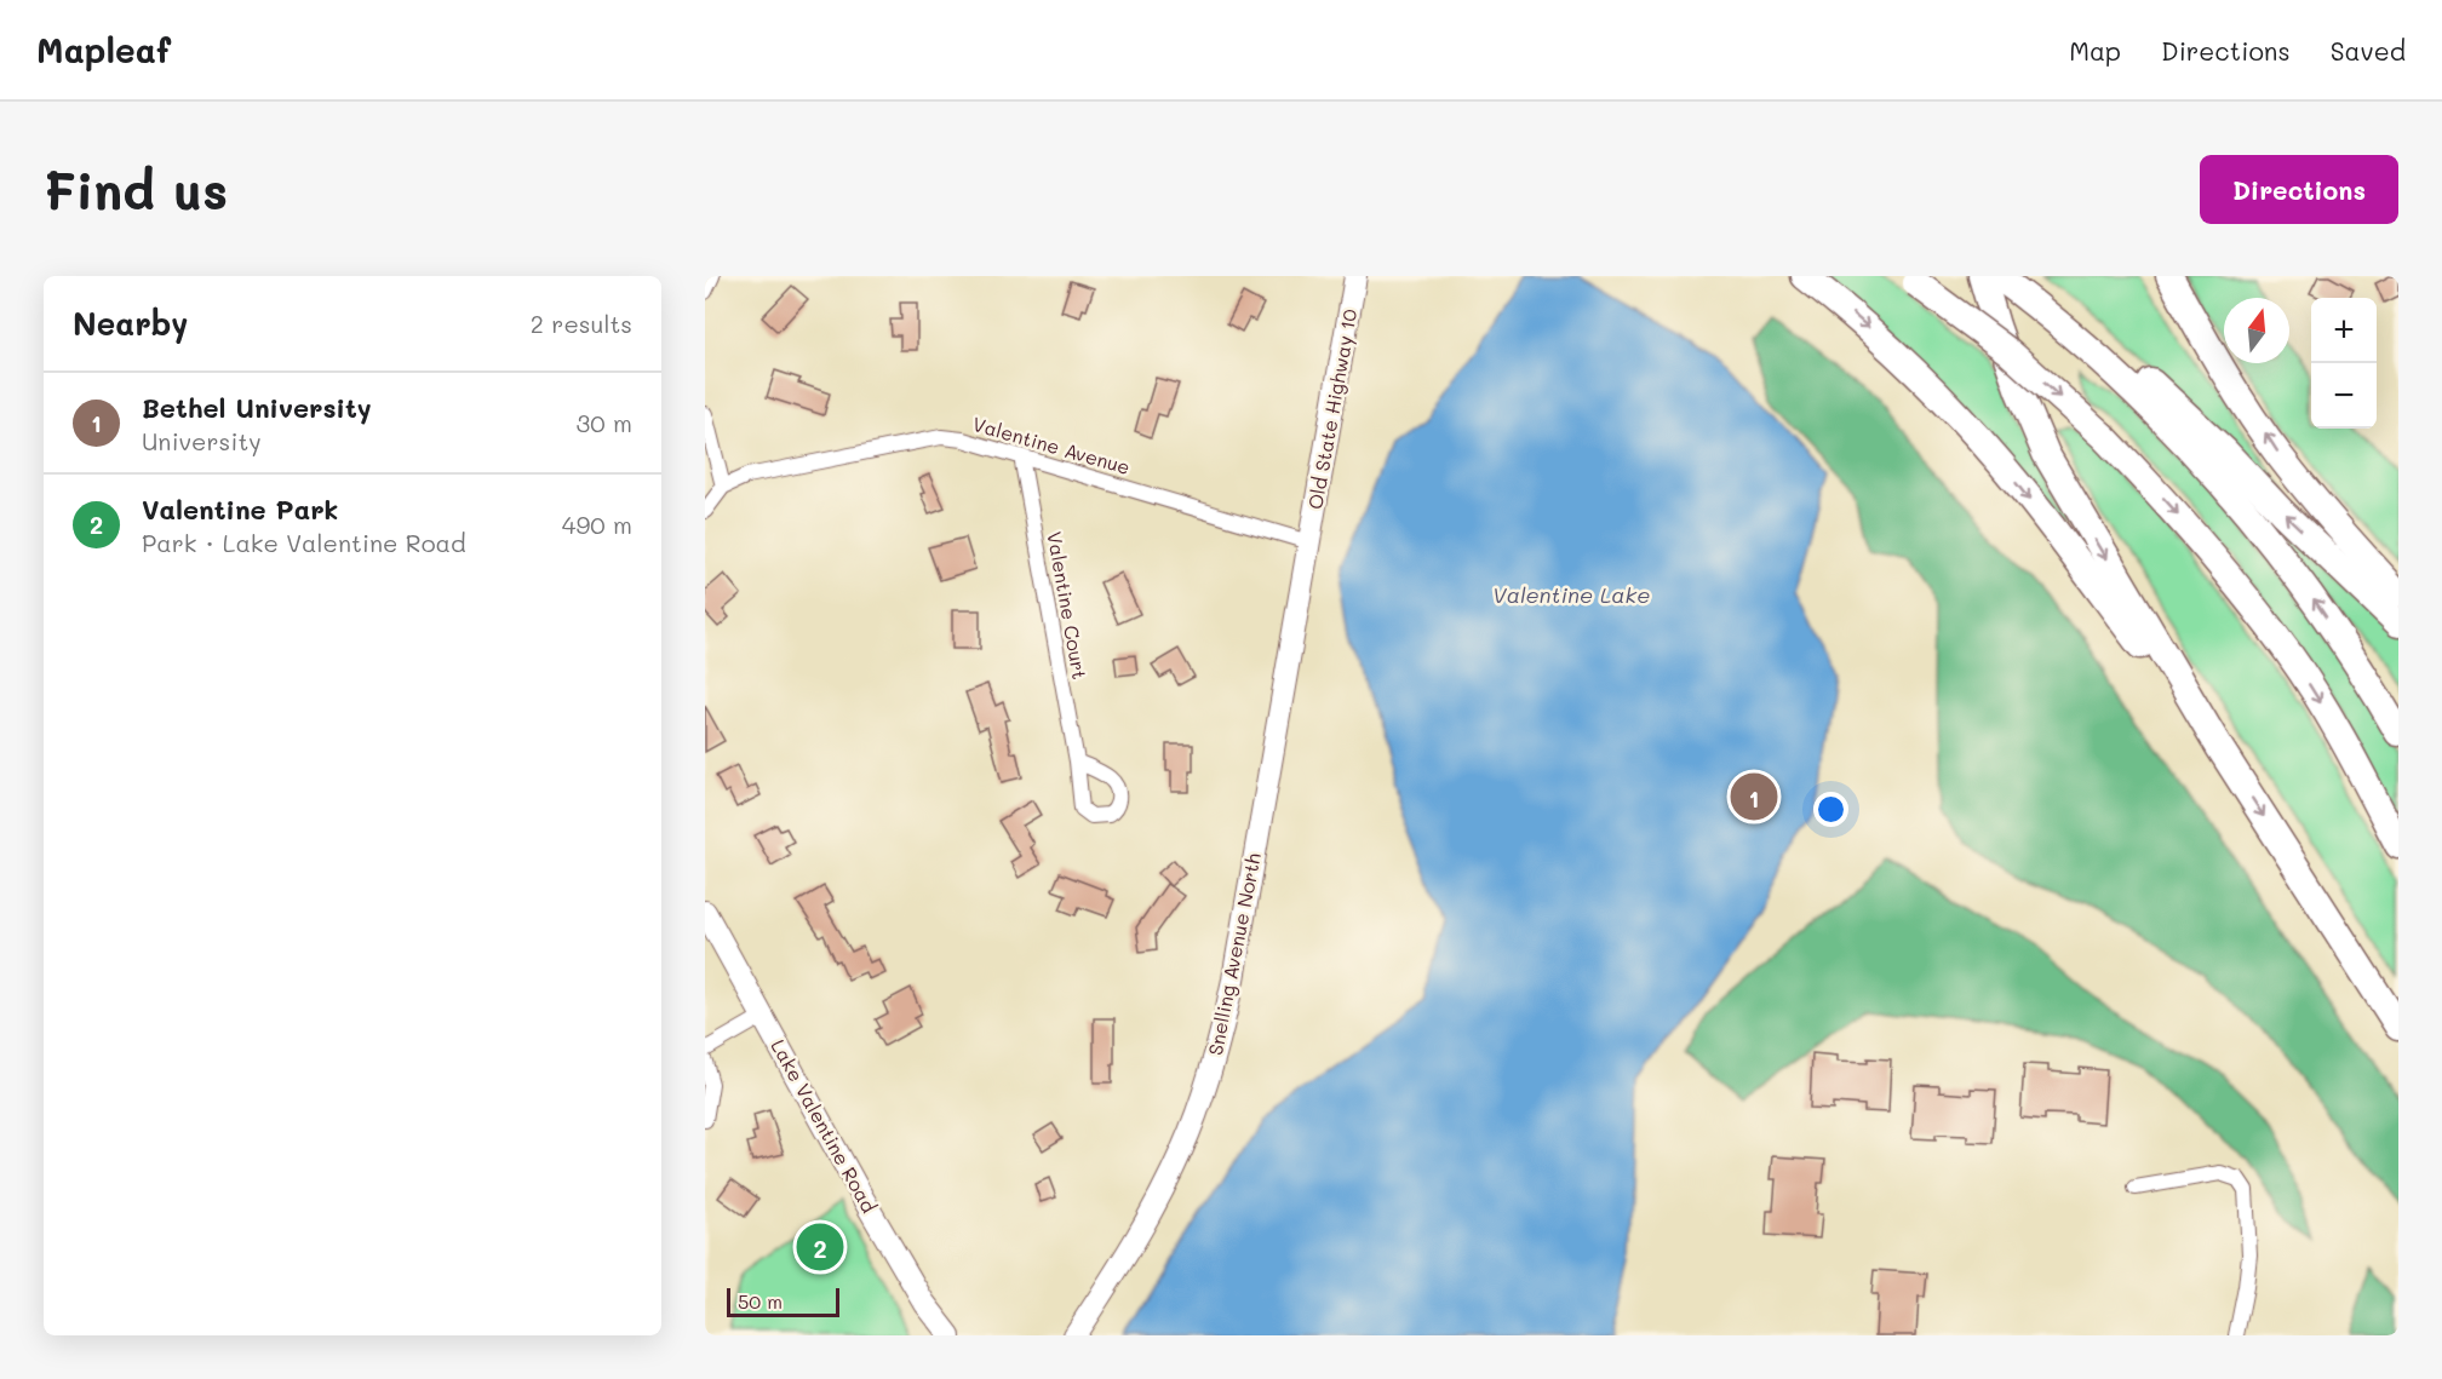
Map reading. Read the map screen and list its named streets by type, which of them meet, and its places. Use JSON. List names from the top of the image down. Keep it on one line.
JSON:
{"streets":{"street":["Old State Highway 10","Valentine Avenue","Valentine Court","Snelling Avenue North","Lake Valentine Road"]},"crossings":[["Old State Highway 10","Valentine Avenue"],["Old State Highway 10","Snelling Avenue North"],["Valentine Avenue","Valentine Court"],["Valentine Avenue","Snelling Avenue North"]],"water":["Valentine Lake"],"scale_bar":"50 m","north":"top","page":{"header":"Mapleaf","nav":["Map","Directions","Saved"],"buttons":"Directions","title":"Find us","heading":["Nearby","2 results"],"map_buttons":["+","−"],"list":[{"mark":"1","name":"Bethel University","note":"University","value":"30 m"},{"mark":"2","name":"Valentine Park","note":"Park · Lake Valentine Road","value":"490 m"}],"pins":["1","2"],"scale":"50 m"}}
